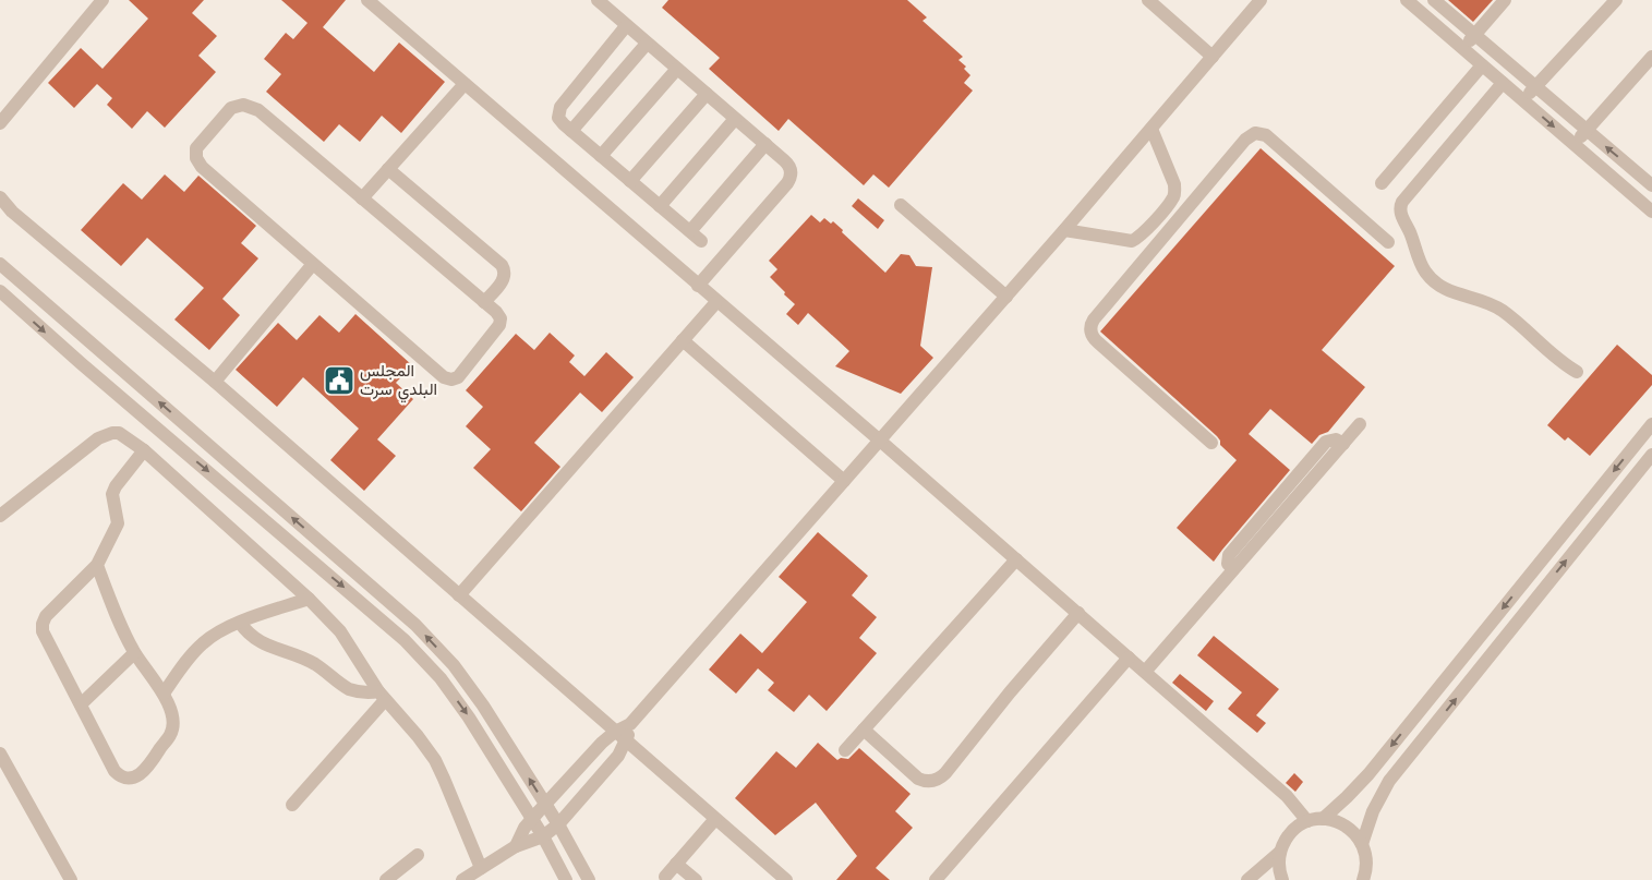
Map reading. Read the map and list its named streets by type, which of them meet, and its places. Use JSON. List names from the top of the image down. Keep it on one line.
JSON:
{"places":{"public building":["المجلس البلدي سرت"]}}
